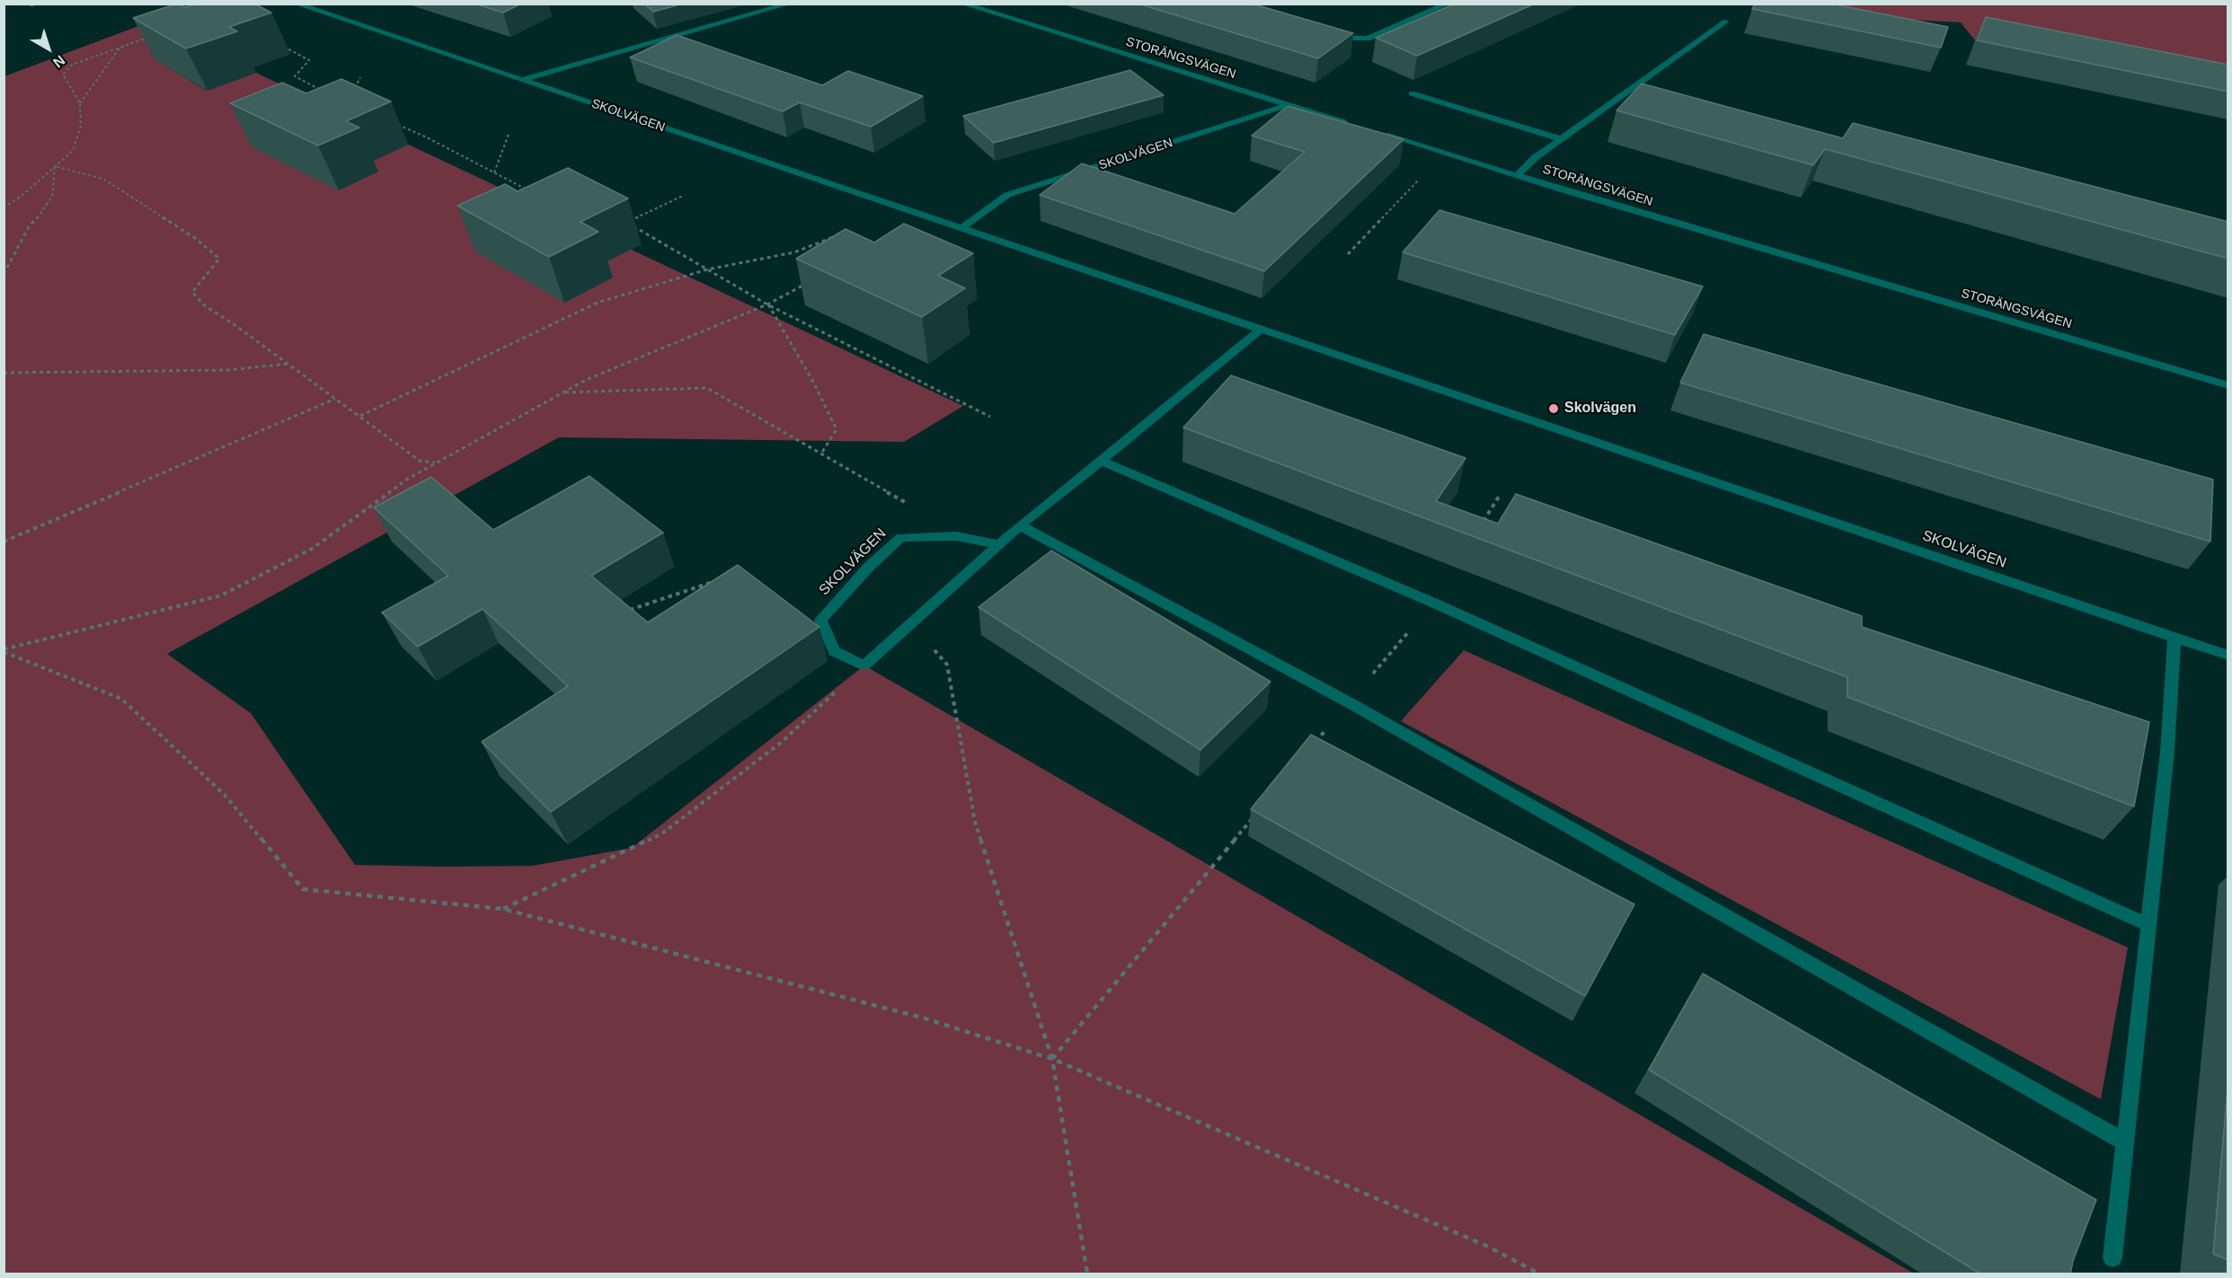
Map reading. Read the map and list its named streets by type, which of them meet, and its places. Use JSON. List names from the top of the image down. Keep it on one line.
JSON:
{"streets":{"street":["STORÄNGSVÄGEN","SKOLVÄGEN"]},"crossings":[["STORÄNGSVÄGEN","SKOLVÄGEN"]],"places":["Skolvägen"],"north":"bottom right"}
